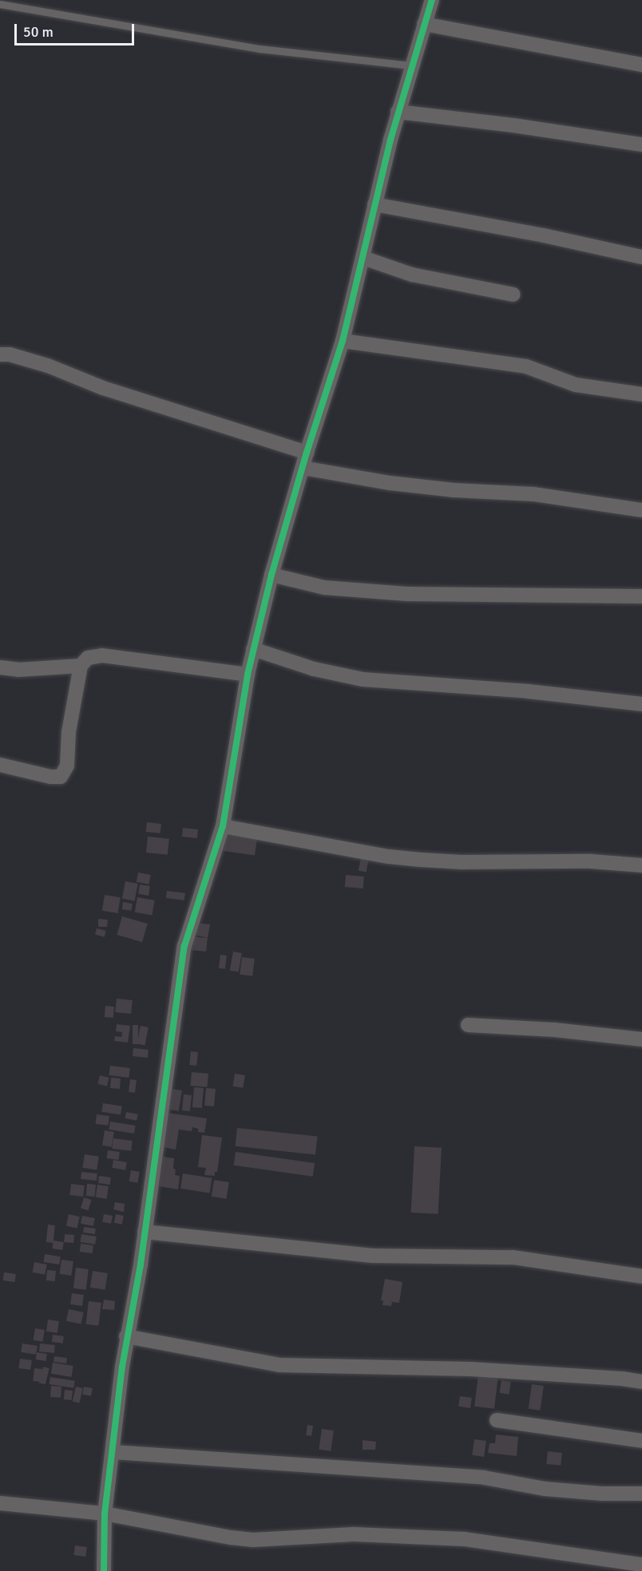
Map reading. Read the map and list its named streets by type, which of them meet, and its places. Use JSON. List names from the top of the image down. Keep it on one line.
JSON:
{"scale_bar":"50 m"}
